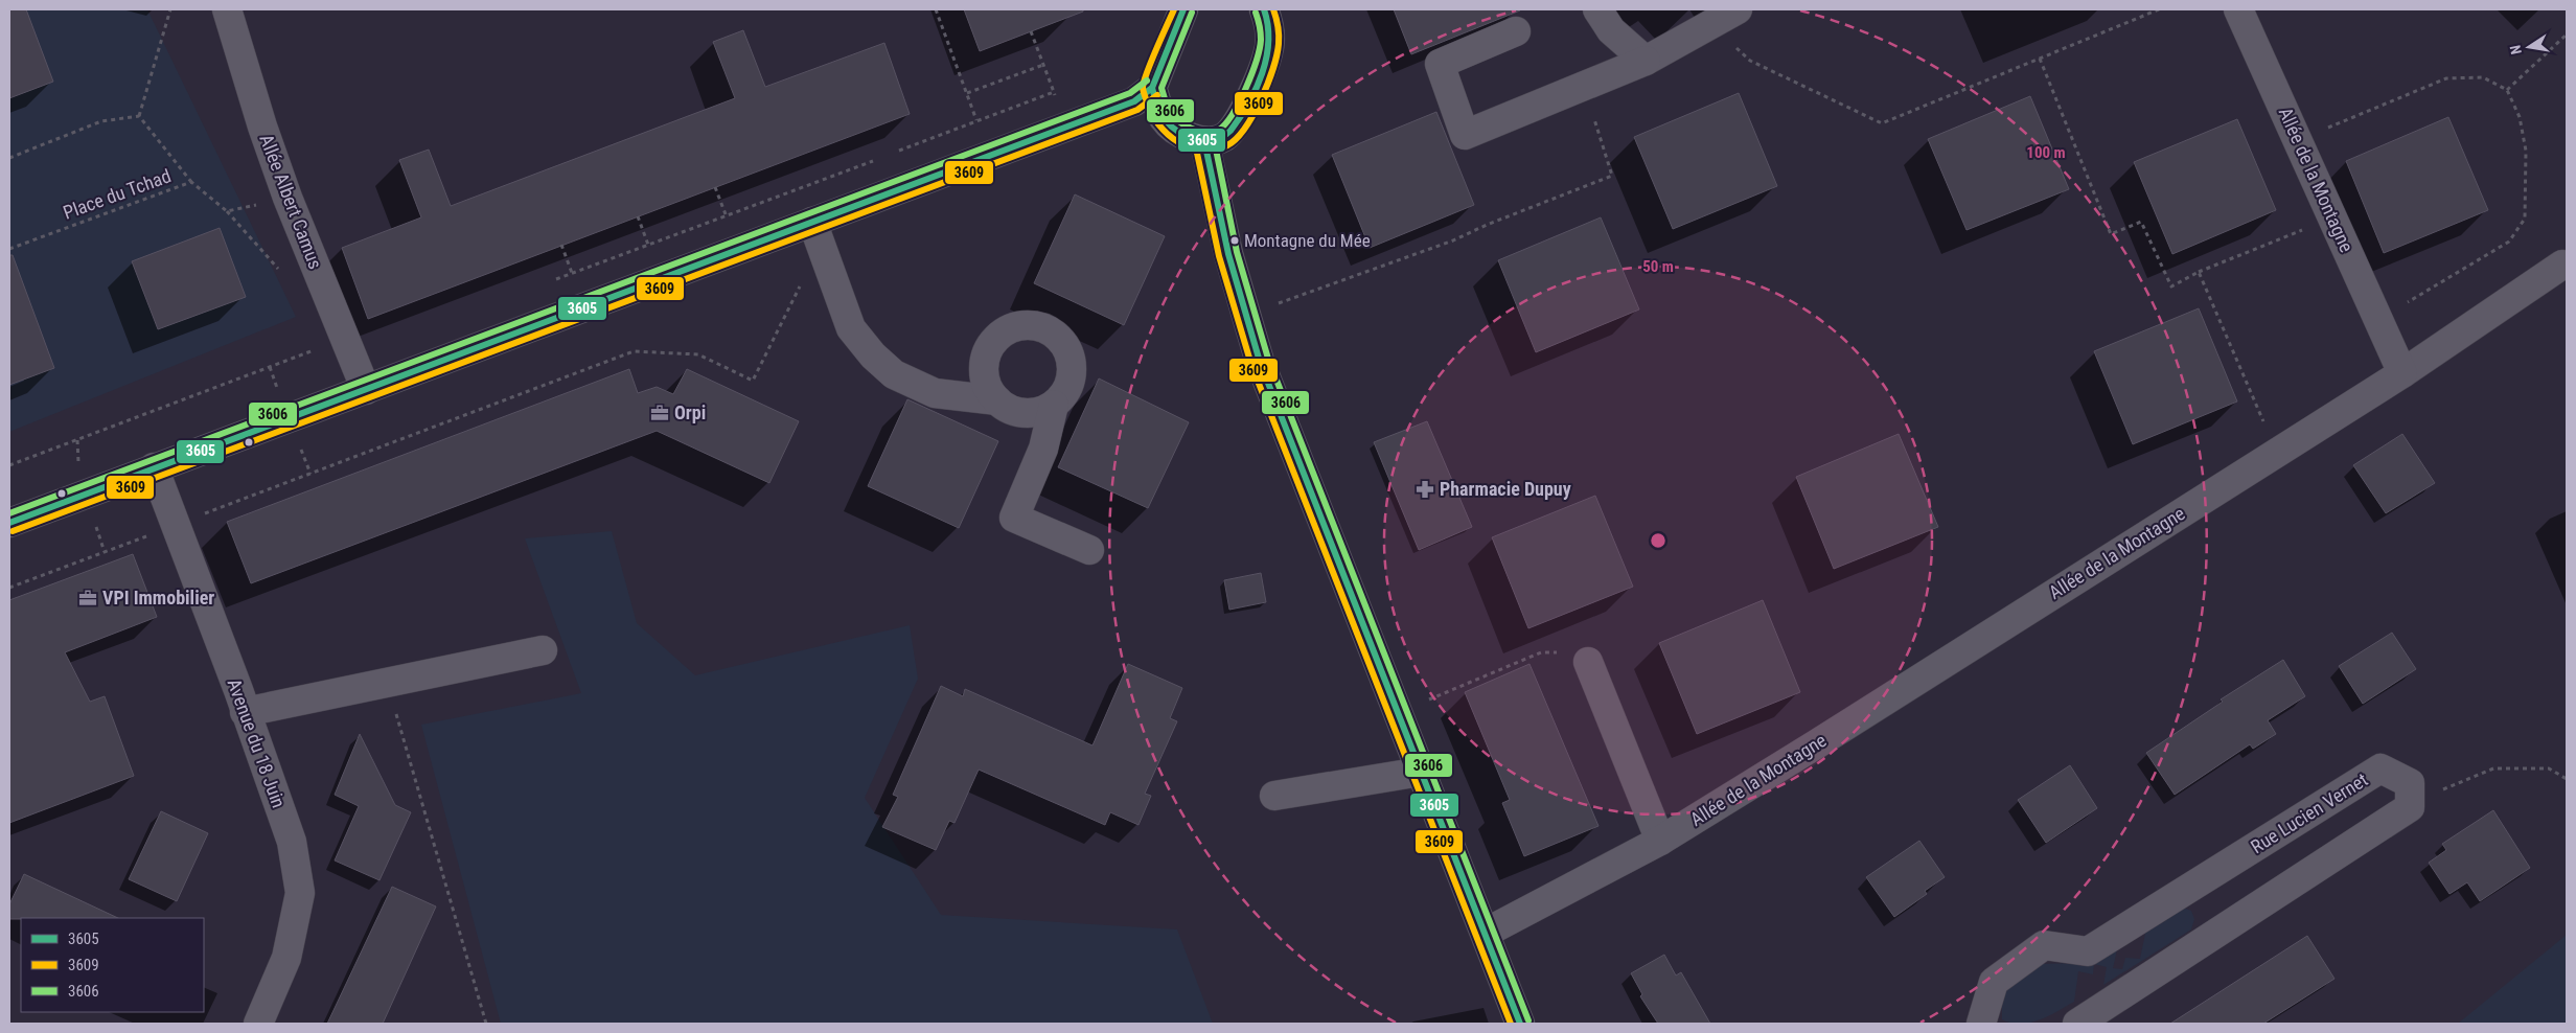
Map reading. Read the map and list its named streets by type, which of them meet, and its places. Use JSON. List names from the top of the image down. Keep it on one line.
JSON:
{"streets":{"street":["Allée de la Montagne","Allée Albert Camus","Avenue du 18 Juin","Rue Lucien Vernet"],"path":["Place du Tchad"]},"crossings":[["Place du Tchad","Allée Albert Camus"]],"places":{"other":["Montagne du Mée"],"office":["Orpi","VPI Immobilier"],"pharmacy":["Pharmacie Dupuy"]},"lines":["transit line 3605","transit line 3609","transit line 3606"],"legend":["3605","3609","3606"],"north":"left","rings":["100 m","50 m"]}
